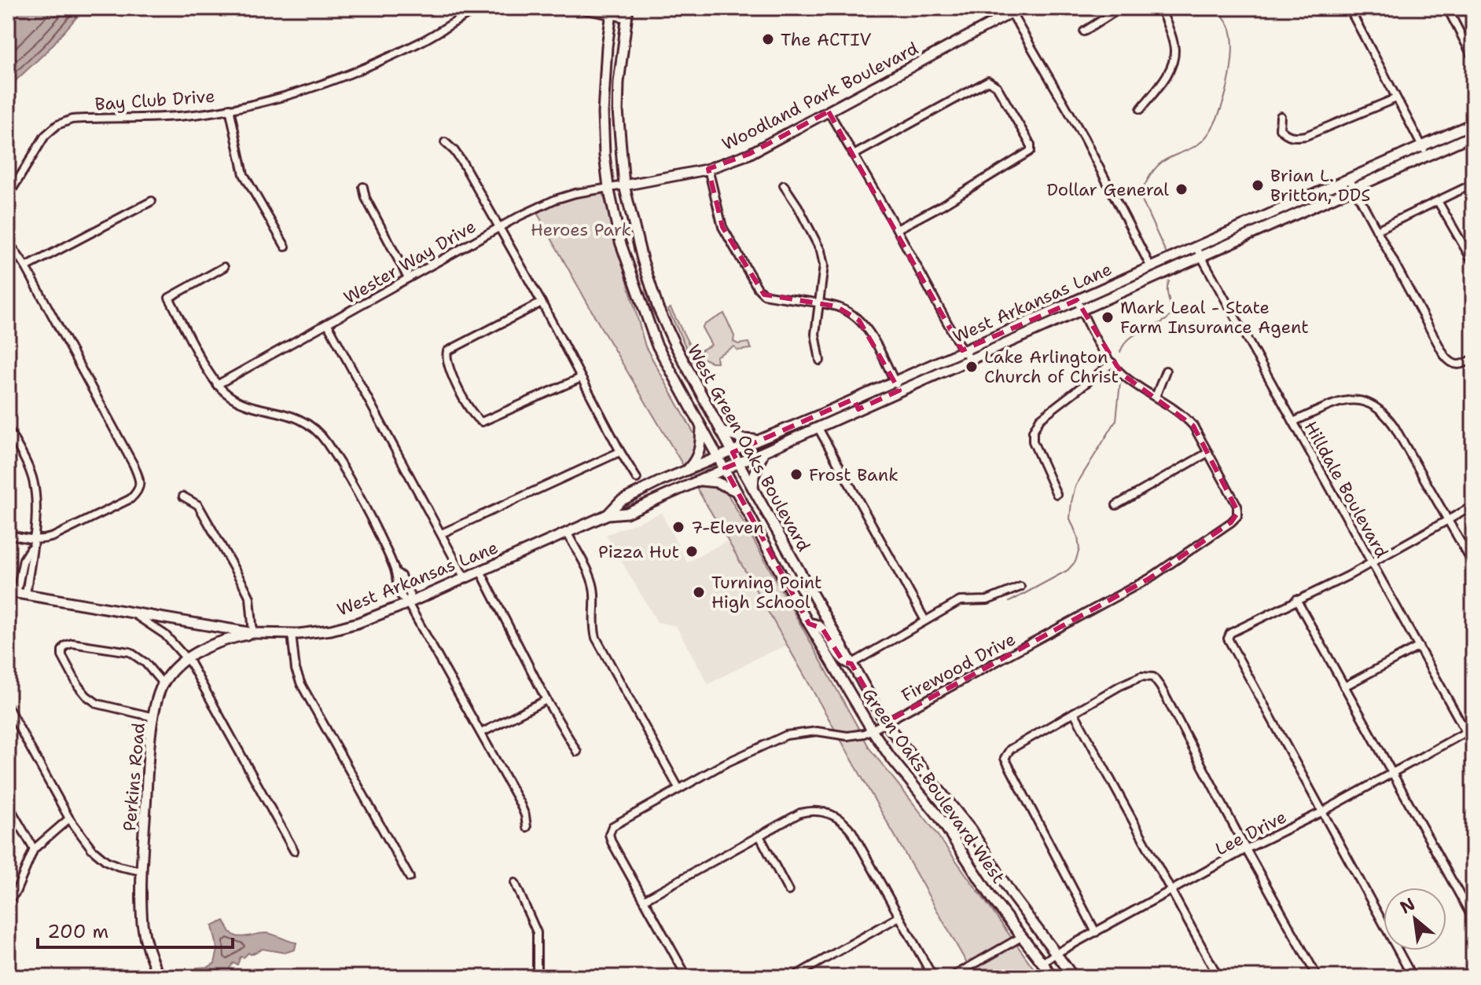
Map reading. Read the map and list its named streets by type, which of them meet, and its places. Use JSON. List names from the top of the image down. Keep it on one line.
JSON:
{"streets":{"main road":["Woodland Park Boulevard","West Arkansas Lane","West Green Oaks Boulevard","Perkins Road","Green Oaks Boulevard West"],"street":["Bay Club Drive","Wester Way Drive","Hilldale Boulevard","Firewood Drive","Lee Drive"]},"crossings":[["Woodland Park Boulevard","Wester Way Drive"],["Woodland Park Boulevard","West Green Oaks Boulevard"],["Wester Way Drive","West Green Oaks Boulevard"],["Wester Way Drive","Green Oaks Boulevard West"],["West Arkansas Lane","West Green Oaks Boulevard"],["West Arkansas Lane","Hilldale Boulevard"],["West Arkansas Lane","Perkins Road"],["West Arkansas Lane","Green Oaks Boulevard West"],["West Green Oaks Boulevard","Firewood Drive"],["West Green Oaks Boulevard","Lee Drive"],["Hilldale Boulevard","Lee Drive"],["Firewood Drive","Green Oaks Boulevard West"],["Green Oaks Boulevard West","Lee Drive"]],"parks":["Heroes Park"],"places":["The ACTIV","Brian L. Britton, DDS","Dollar General","Mark Leal - State Farm Insurance Agent","Lake Arlington Church of Christ","Frost Bank","7-Eleven","Pizza Hut","Turning Point High School"],"scale_bar":"200 m","north":"top left"}
